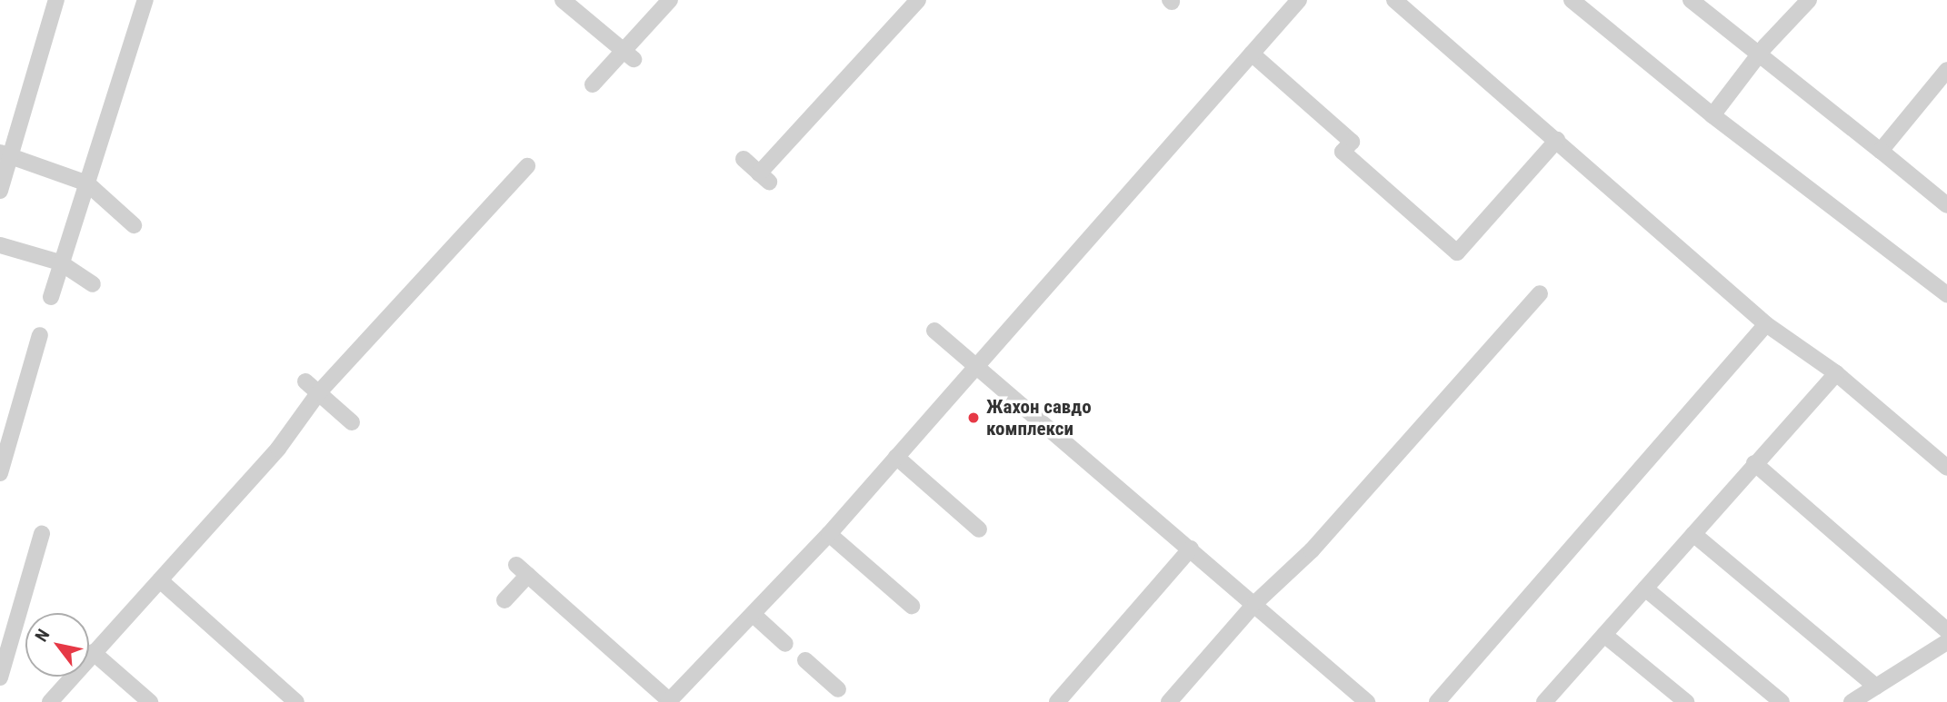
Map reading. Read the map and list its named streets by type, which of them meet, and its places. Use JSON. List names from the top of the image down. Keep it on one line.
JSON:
{"places":["Жахон савдо комплекси"],"north":"top left"}
